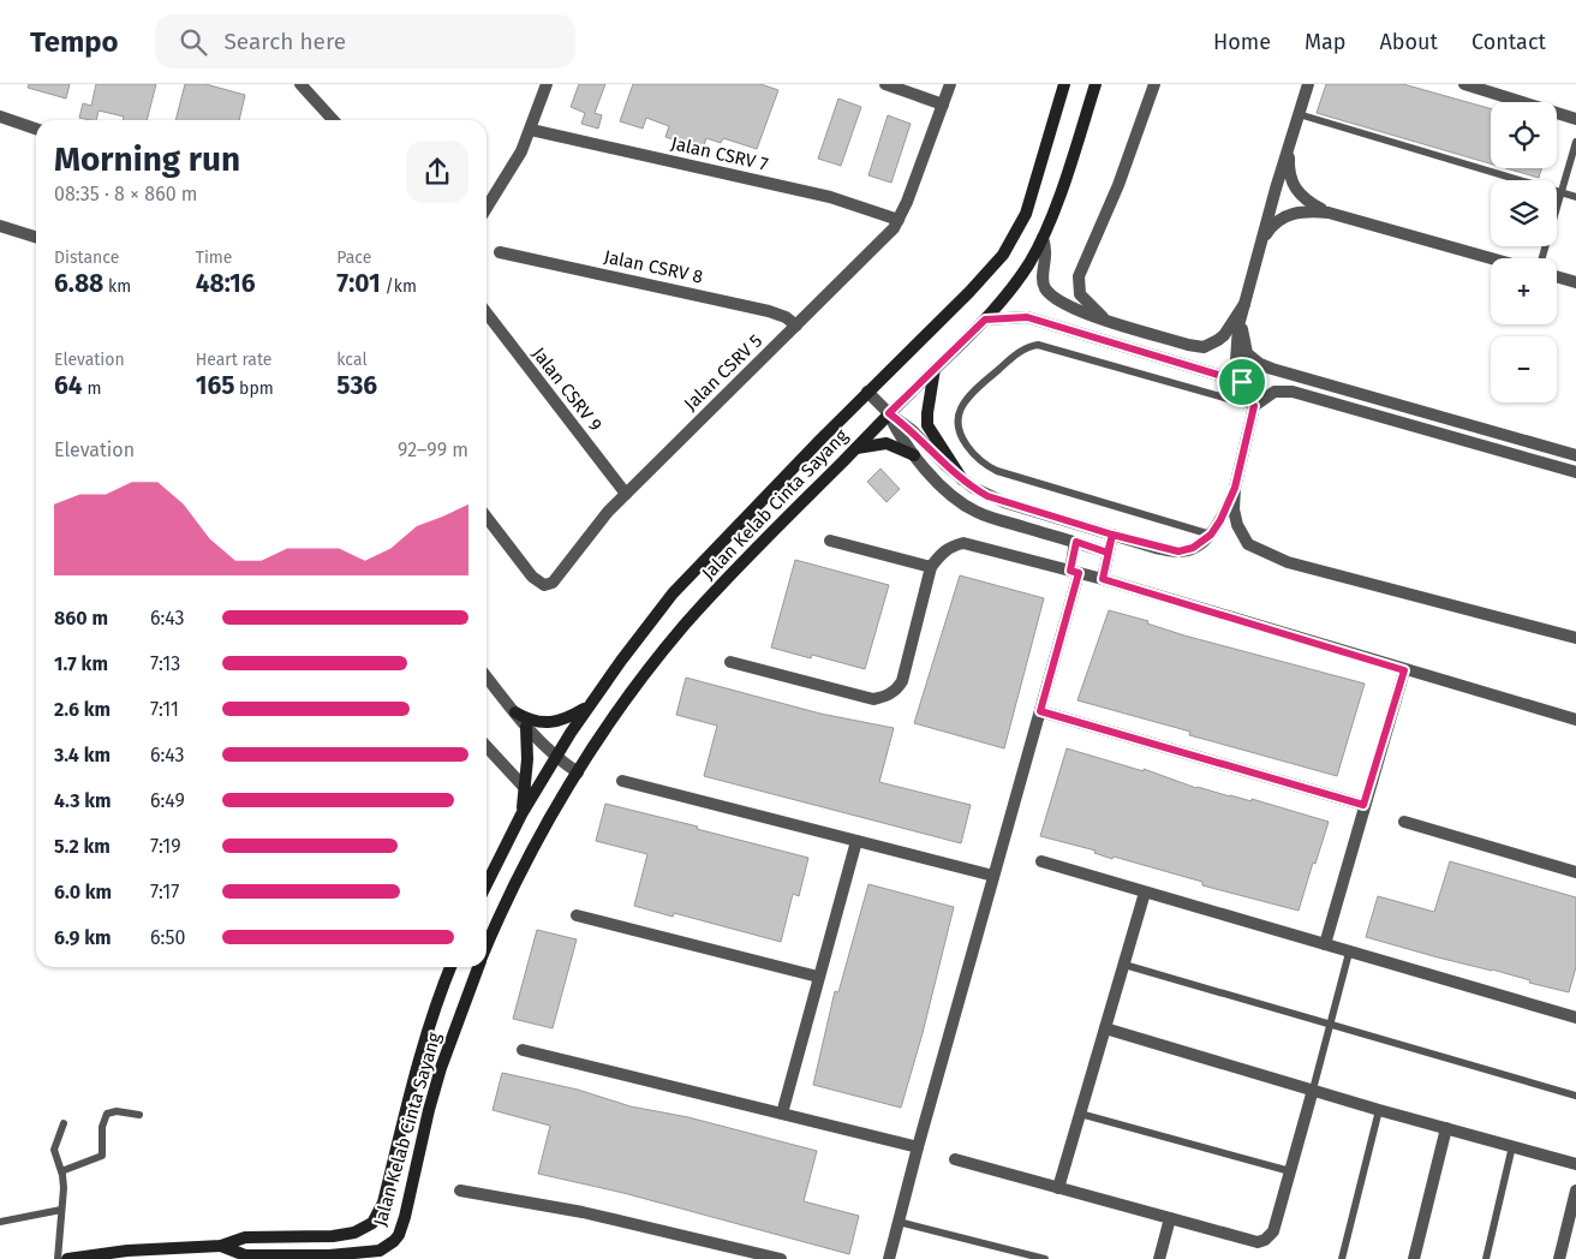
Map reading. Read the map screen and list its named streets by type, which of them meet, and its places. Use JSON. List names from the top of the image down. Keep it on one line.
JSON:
{"streets":{"main road":["Jalan Kelab Cinta Sayang"],"street":["Jalan CSRV 7","Jalan CSRV 8","Jalan CSRV 5","Jalan CSRV 9"]},"crossings":[["Jalan CSRV 7","Jalan CSRV 5"],["Jalan CSRV 8","Jalan CSRV 5"],["Jalan CSRV 5","Jalan CSRV 9"]],"page":{"header":"Tempo","search":"Search here","nav":["Home","Map","About","Contact"],"map_buttons":["+","−"],"heading":["Morning run","08:35 · 8 × 860 m"],"stats":[["Distance","6.88 km"],["Time","48:16"],["Pace","7:01 /km"],["Elevation","64 m"],["Heart rate","165 bpm"],["kcal","536"]],"chart":["Elevation","92–99 m"],"list":[{"name":"860 m","note":"6:43"},{"name":"1.7 km","note":"7:13"},{"name":"2.6 km","note":"7:11"},{"name":"3.4 km","note":"6:43"},{"name":"4.3 km","note":"6:49"},{"name":"5.2 km","note":"7:19"},{"name":"6.0 km","note":"7:17"},{"name":"6.9 km","note":"6:50"}]}}
